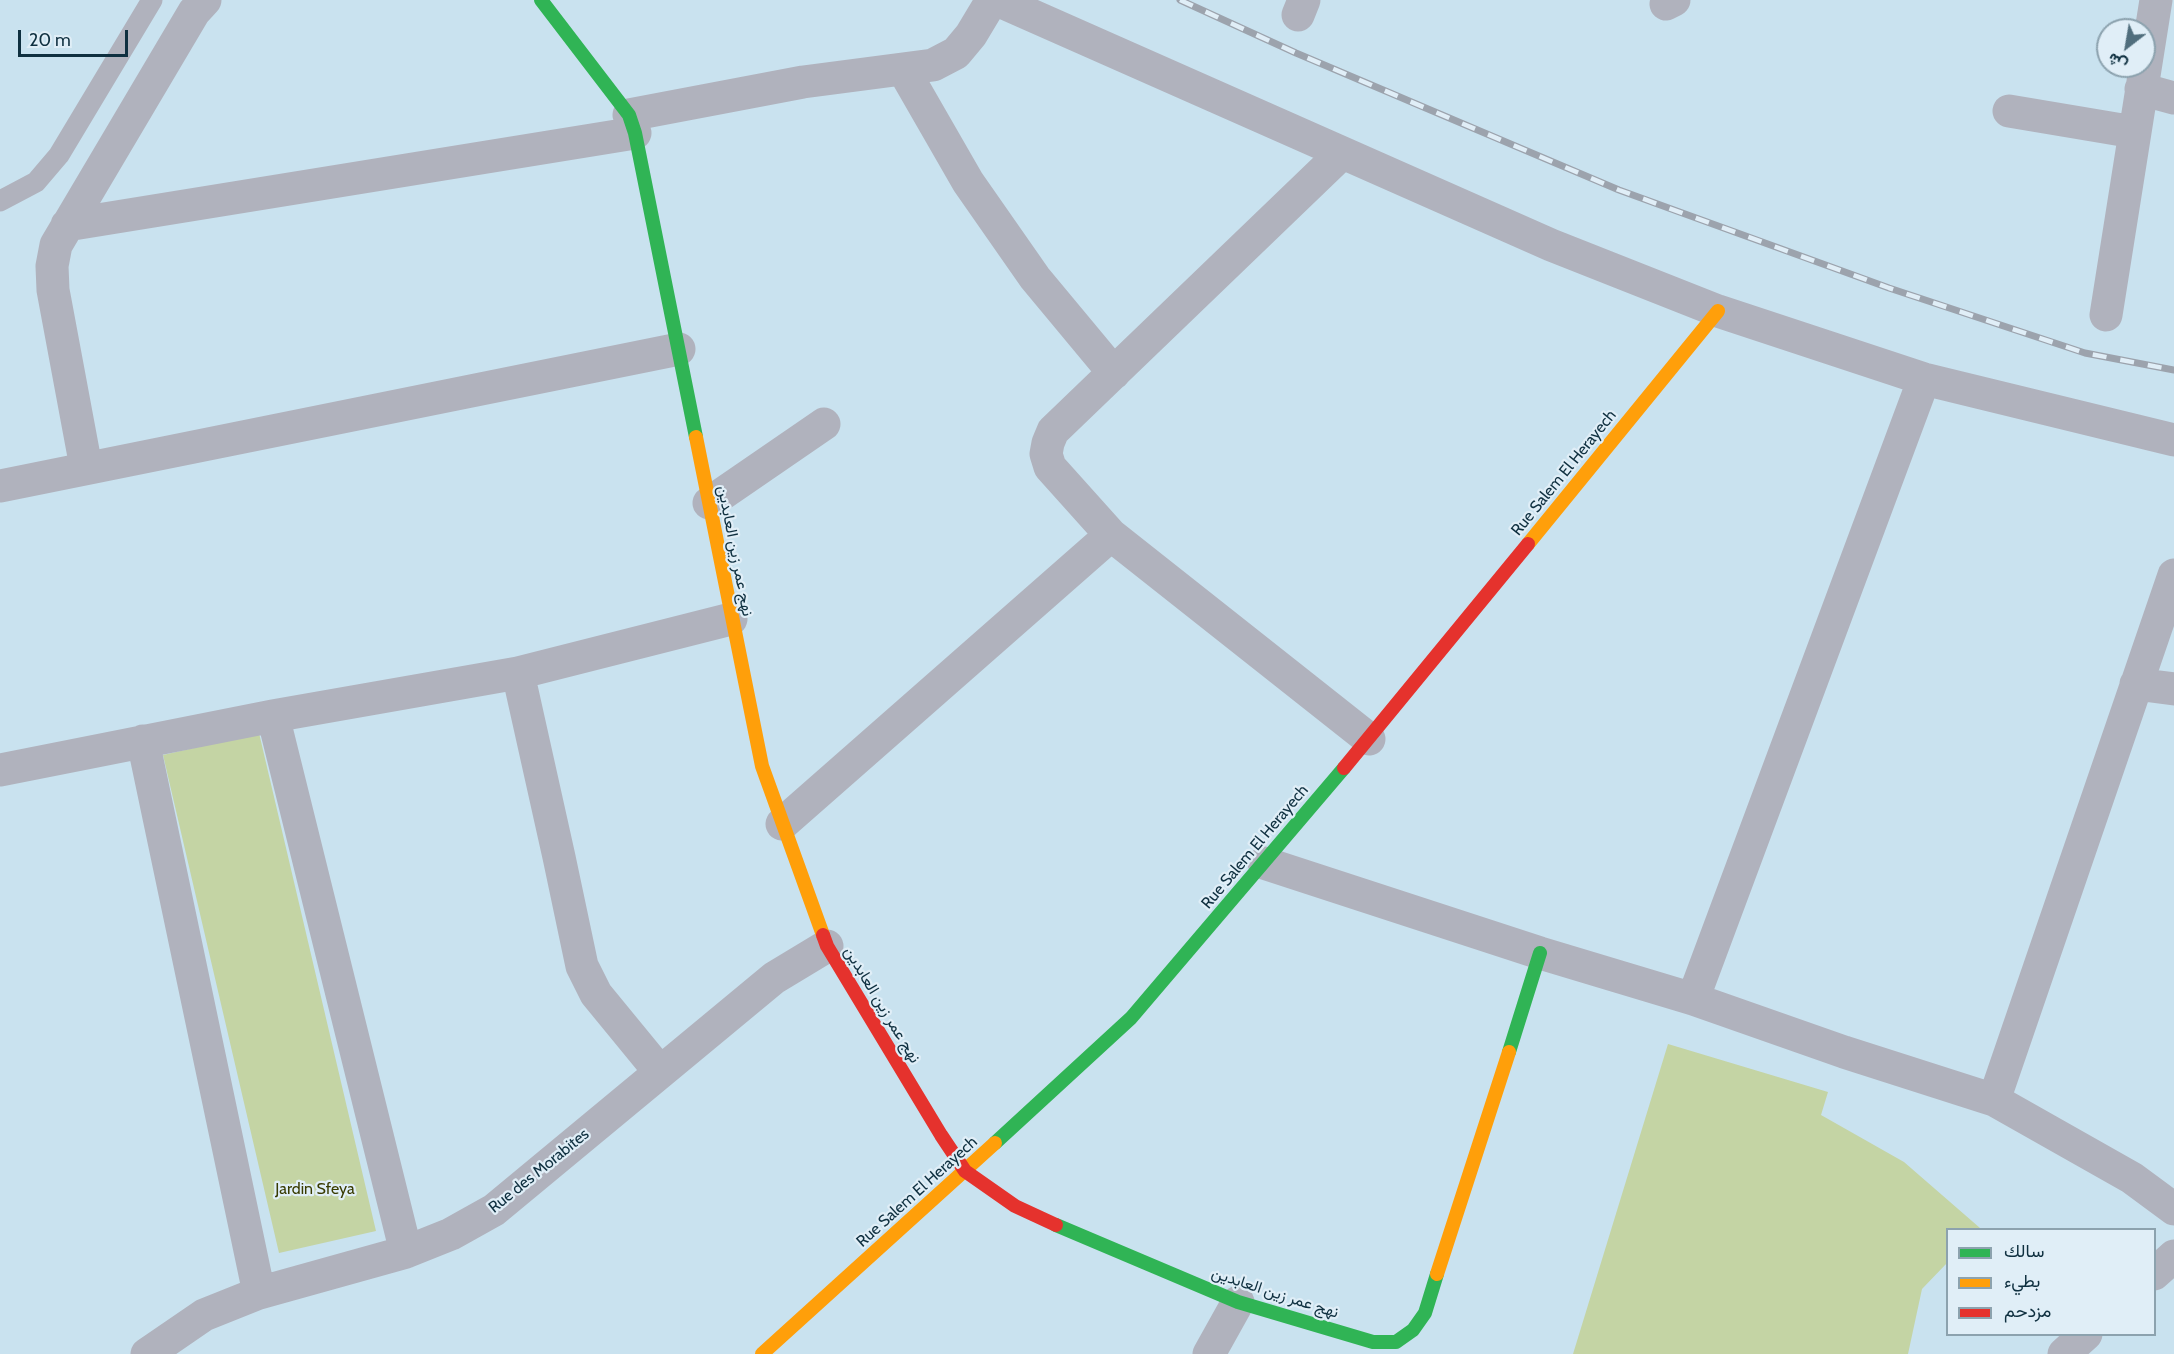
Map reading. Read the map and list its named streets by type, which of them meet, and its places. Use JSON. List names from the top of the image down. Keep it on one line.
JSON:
{"streets":{"street":["Rue Salem El Herayech","نهج عمر زين العابدين","Rue des Morabites"]},"crossings":[["Rue Salem El Herayech","نهج عمر زين العابدين"],["نهج عمر زين العابدين","Rue des Morabites"]],"parks":["Jardin Sfeya"],"legend":["سالك","بطيء","مزدحم"],"scale_bar":"20 m","north":"bottom left"}
